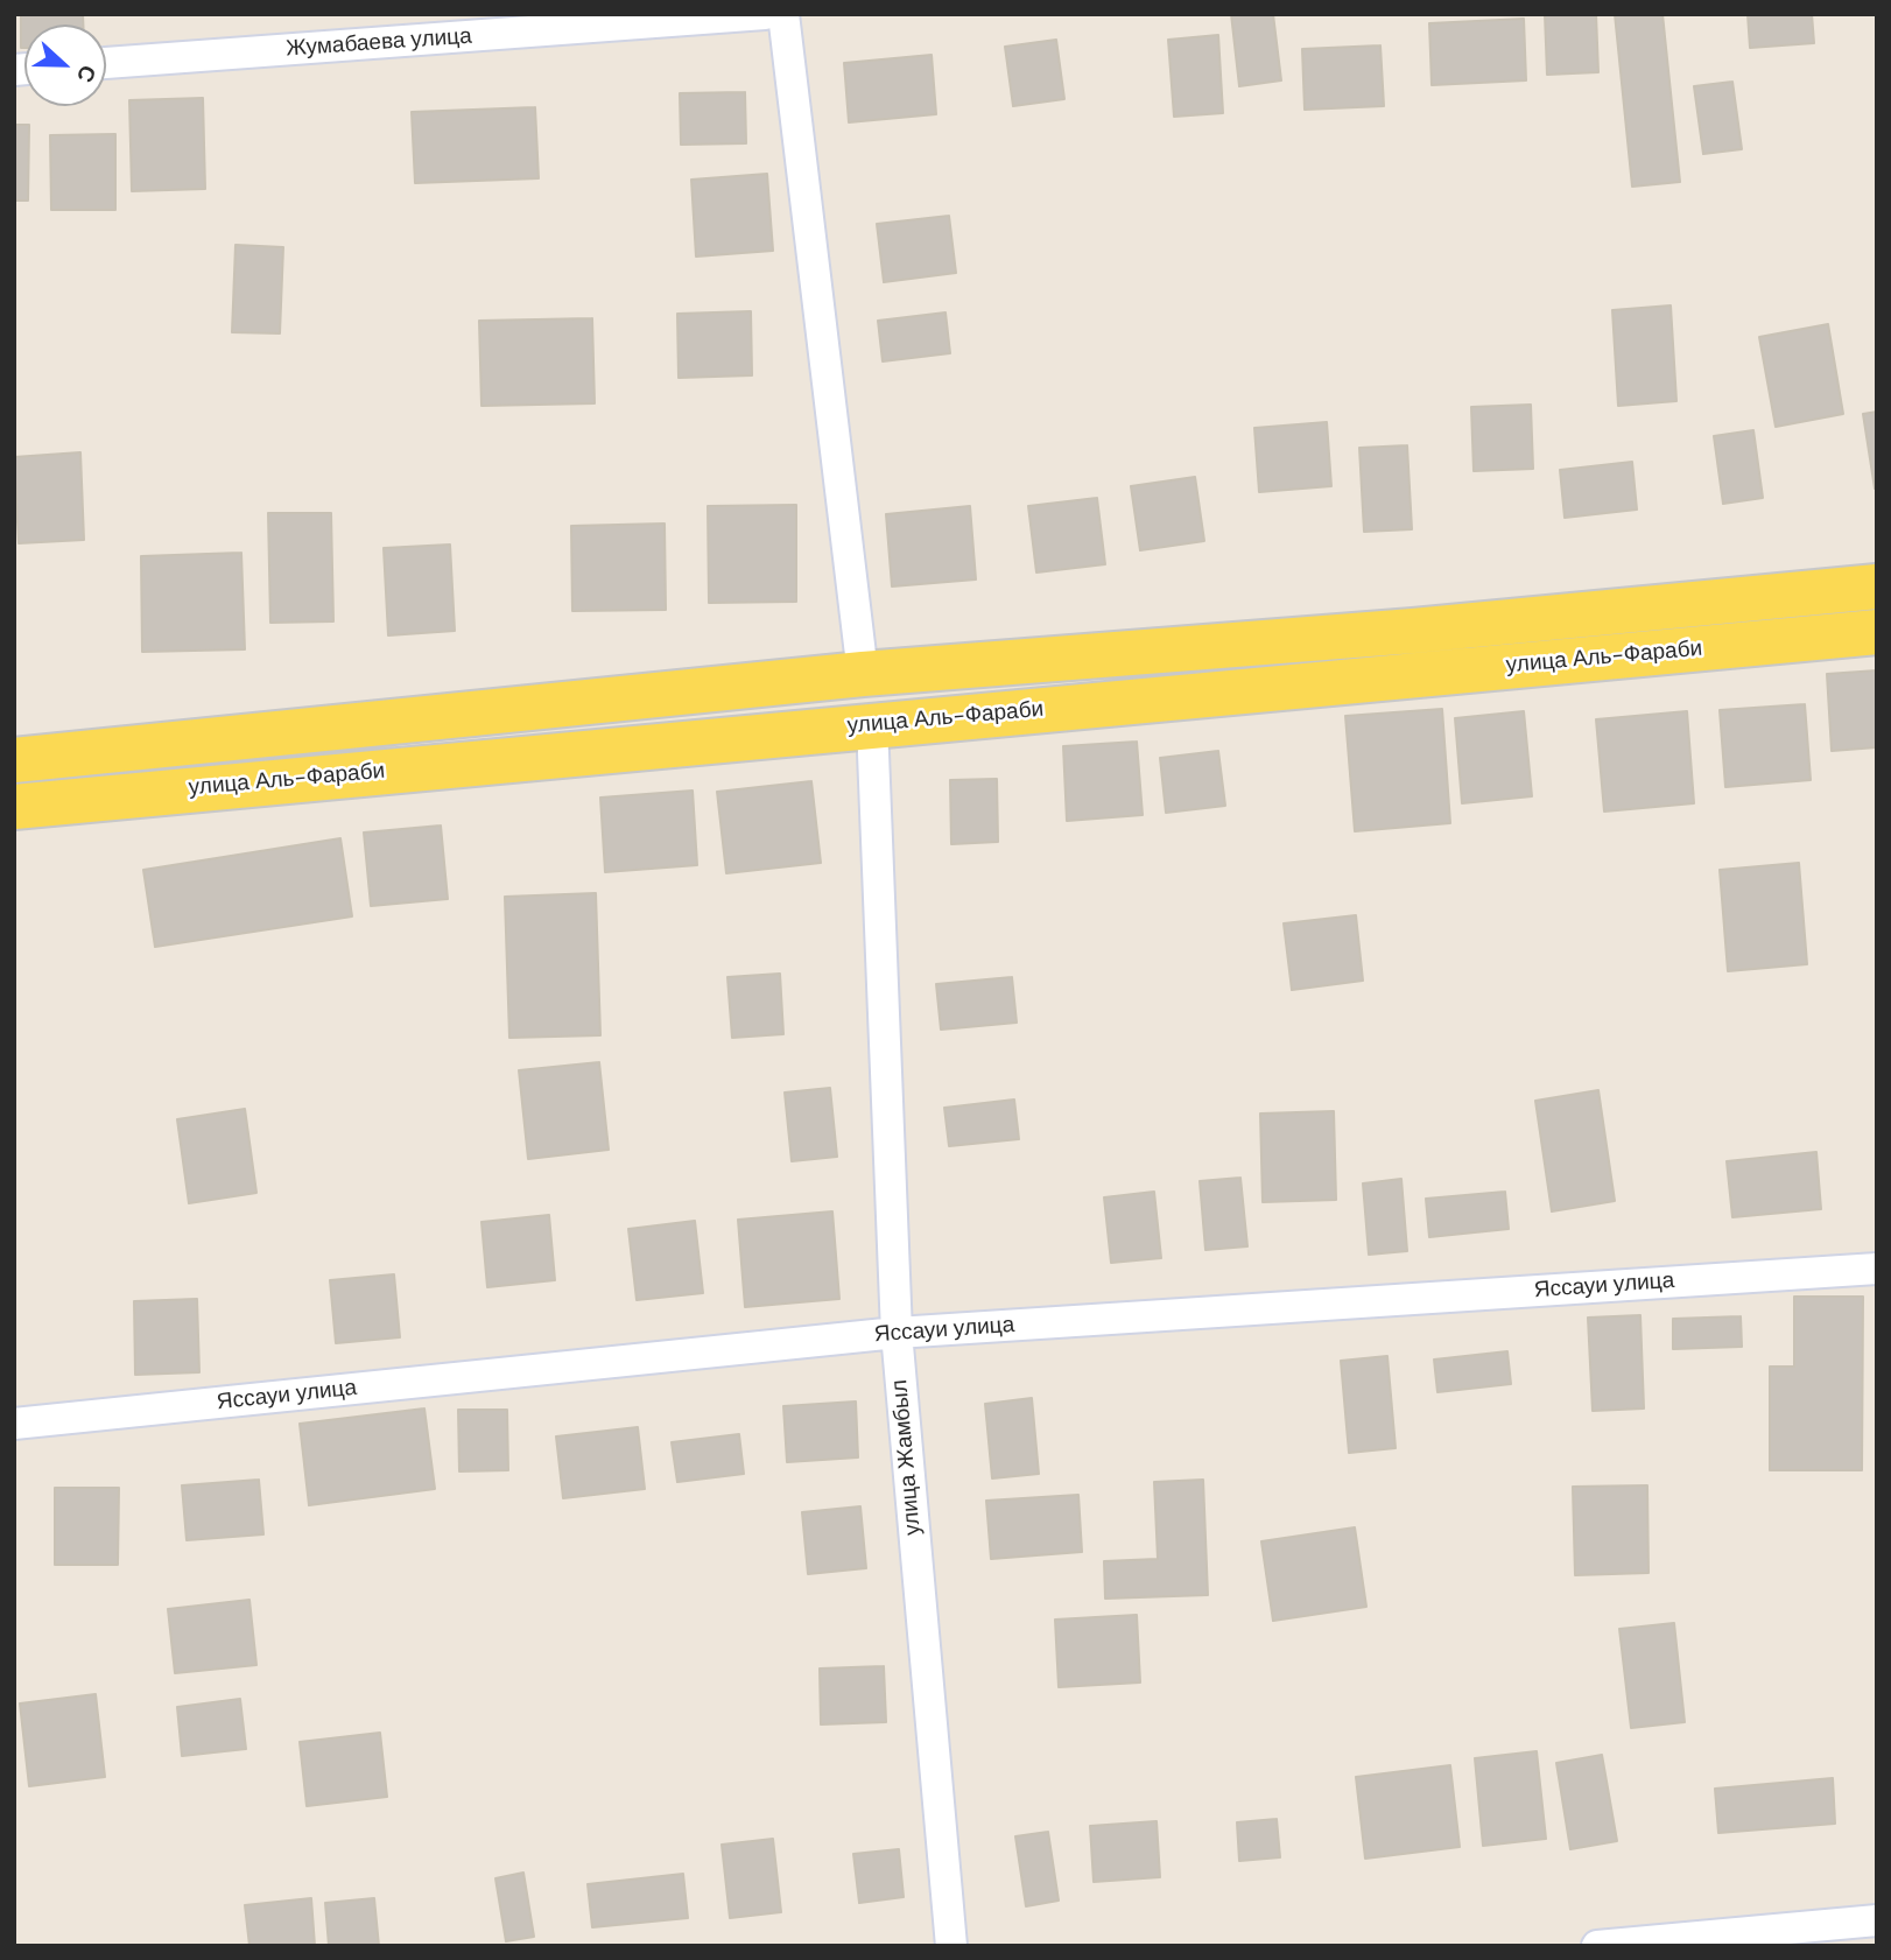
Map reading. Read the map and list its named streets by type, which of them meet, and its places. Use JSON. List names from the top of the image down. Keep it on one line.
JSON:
{"streets":{"main road":["улица Аль-Фараби"],"street":["Жумабаева улица","Яссауи улица","улица Жамбыл"]},"crossings":[["улица Аль-Фараби","улица Жамбыл"],["Яссауи улица","улица Жамбыл"]],"north":"right"}
